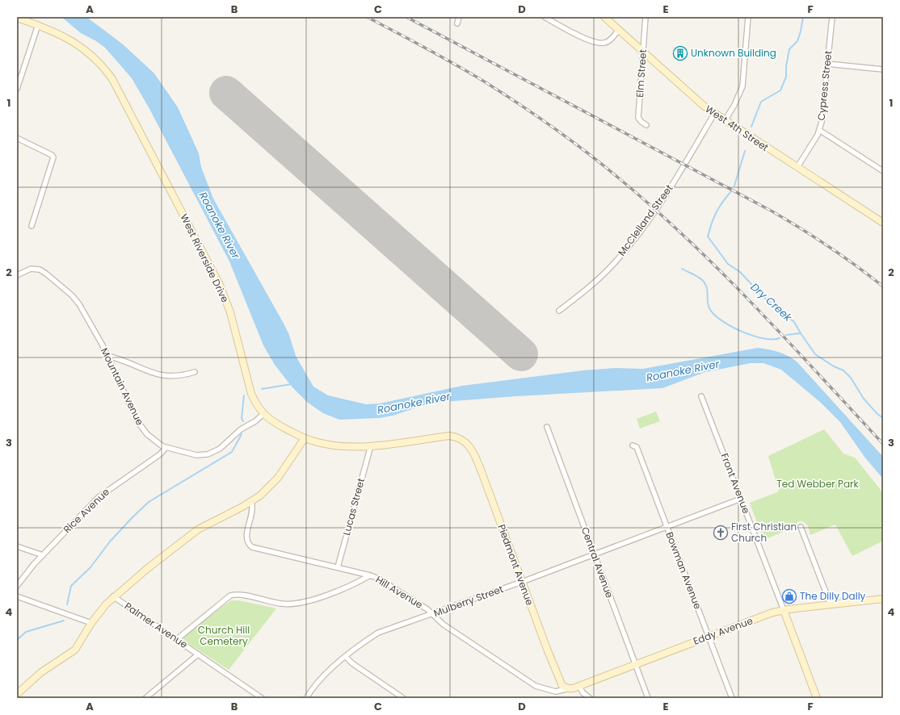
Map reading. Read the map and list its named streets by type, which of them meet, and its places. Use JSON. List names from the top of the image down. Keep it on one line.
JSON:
{"streets":{"street":["Elm Street","Cypress Street","West 4th Street","McClelland Street","West Riverside Drive","Mountain Avenue","Front Avenue","Lucas Street","Rice Avenue","Central Avenue","Piedmont Avenue","Bowman Avenue","Hill Avenue","Mulberry Street","Palmer Avenue","Eddy Avenue"]},"crossings":[["Elm Street","West 4th Street"],["Cypress Street","West 4th Street"],["West 4th Street","McClelland Street"],["West Riverside Drive","Mountain Avenue"],["West Riverside Drive","Lucas Street"],["West Riverside Drive","Piedmont Avenue"],["Mountain Avenue","Rice Avenue"],["Front Avenue","Mulberry Street"],["Front Avenue","Eddy Avenue"],["Lucas Street","Hill Avenue"],["Central Avenue","Mulberry Street"],["Central Avenue","Eddy Avenue"],["Piedmont Avenue","Hill Avenue"],["Piedmont Avenue","Mulberry Street"],["Piedmont Avenue","Eddy Avenue"],["Bowman Avenue","Mulberry Street"],["Bowman Avenue","Eddy Avenue"],["Hill Avenue","Mulberry Street"],["Hill Avenue","Eddy Avenue"]],"water":["Roanoke River","Dry Creek"],"parks":["Ted Webber Park","Church Hill Cemetery"],"places":{"building":["Unknown Building"],"church":["First Christian Church"],"shop":["The Dilly Dally"]},"grid":{"columns":["A","B","C","D","E","F"],"rows":["1","2","3","4"]}}
